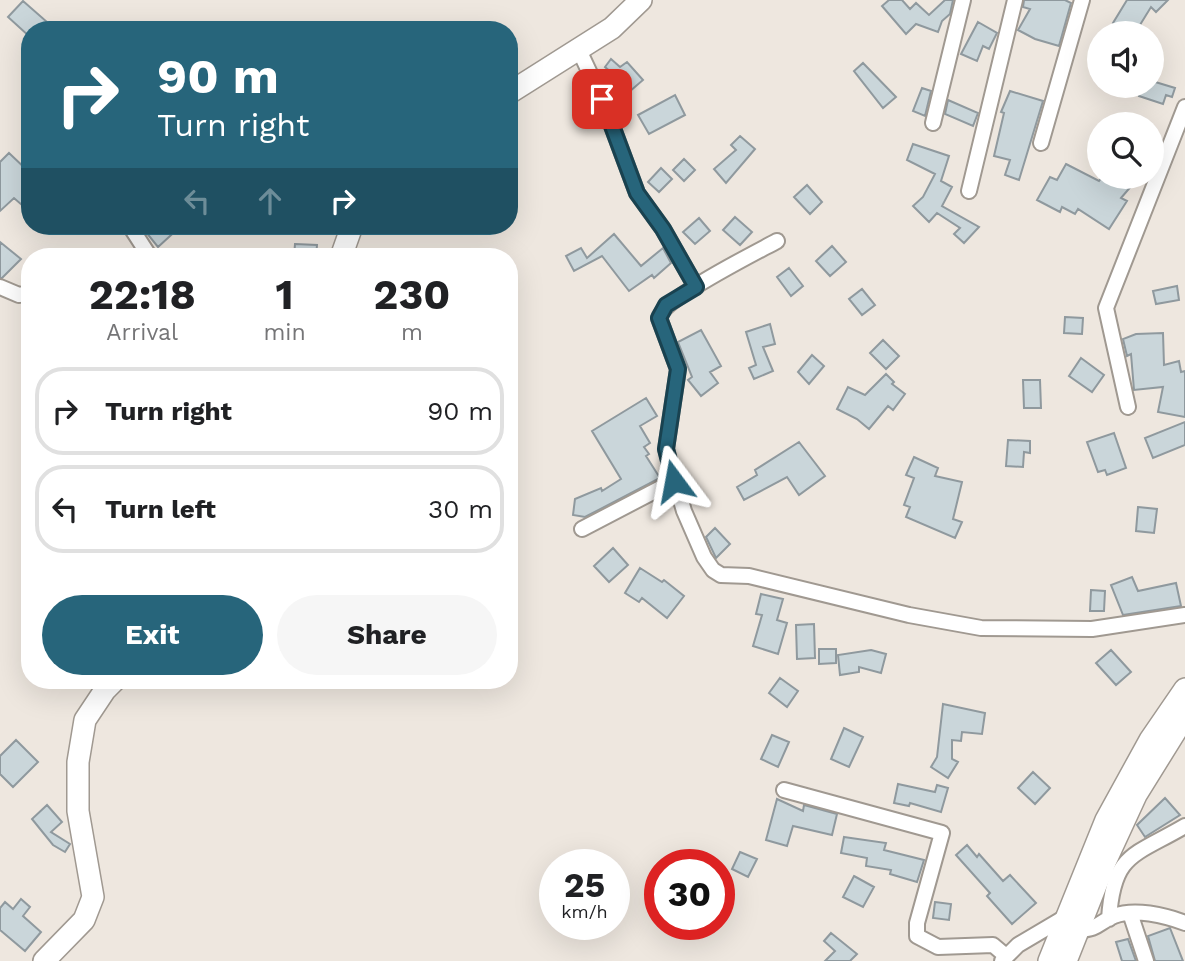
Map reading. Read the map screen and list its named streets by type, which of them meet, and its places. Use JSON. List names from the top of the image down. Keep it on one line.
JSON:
{"page":{"turn":["90 m","Turn right"],"eta":["22:18","Arrival","1","min","230","m"],"list":[{"name":"Turn right","value":"90 m"},{"name":"Turn left","value":"30 m"}],"buttons":["Exit","Share"],"speed":"25 km/h","limit":"30"}}
